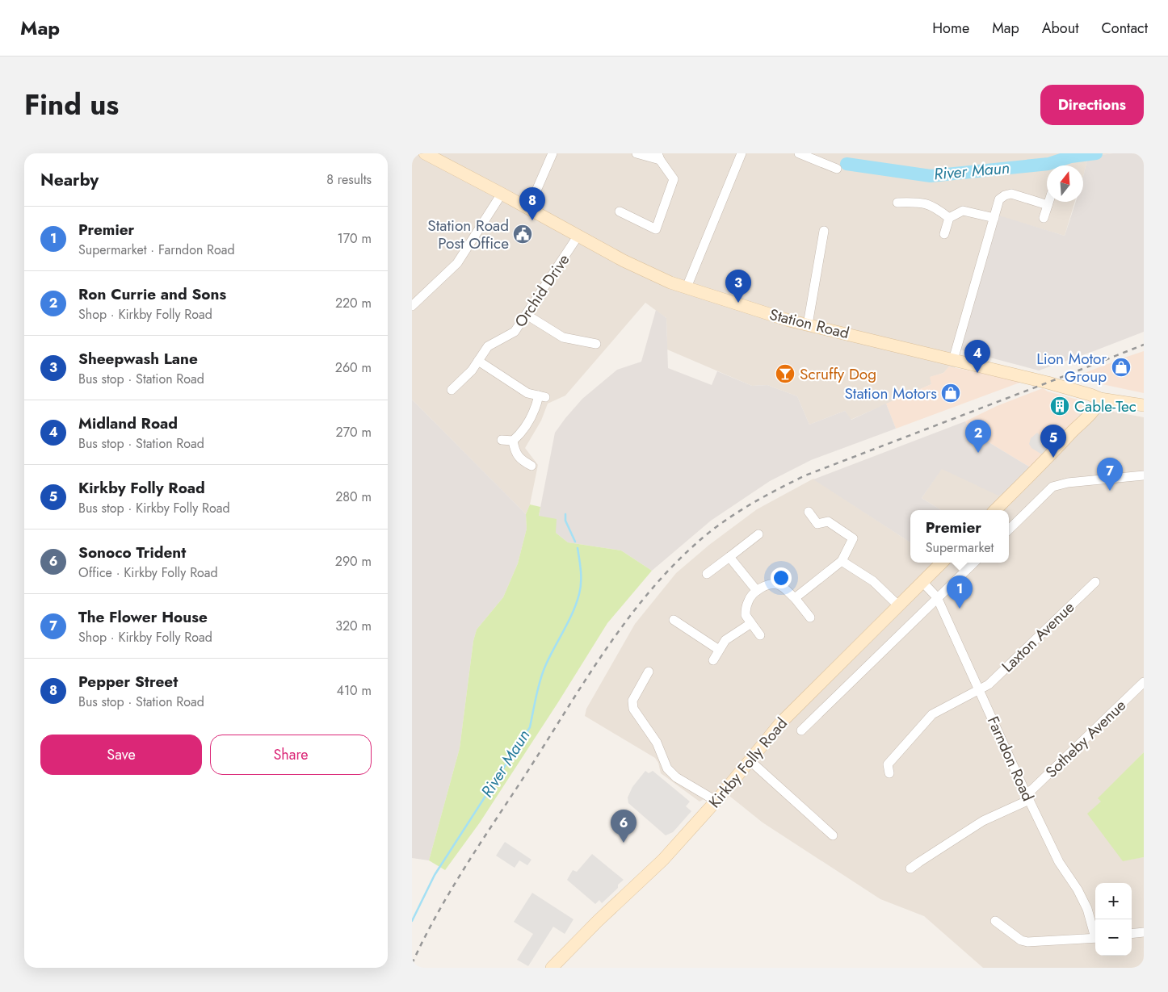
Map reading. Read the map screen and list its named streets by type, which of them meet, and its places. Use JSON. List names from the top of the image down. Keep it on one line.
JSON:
{"streets":{"main road":["Station Road","Kirkby Folly Road"],"street":["Orchid Drive","Laxton Avenue","Sotheby Avenue","Farndon Road"]},"crossings":[["Orchid Drive","Station Road"],["Laxton Avenue","Farndon Road"],["Sotheby Avenue","Farndon Road"],["Farndon Road","Kirkby Folly Road"]],"water":["River Maun"],"places":{"public building":["Station Road Post Office"],"shop":["Lion Motor Group","Station Motors"],"bar":["Scruffy Dog"],"building":["Cable-Tec"]},"north":"top","page":{"header":"Map","nav":["Home","Map","About","Contact"],"title":"Find us","buttons":["Directions",["Save","Share"]],"heading":["Nearby","8 results"],"pins":["8","3","4","2","5","7","1","6"],"list":[{"mark":"1","name":"Premier","note":"Supermarket · Farndon Road","value":"170 m"},{"mark":"2","name":"Ron Currie and Sons","note":"Shop · Kirkby Folly Road","value":"220 m"},{"mark":"3","name":"Sheepwash Lane","note":"Bus stop · Station Road","value":"260 m"},{"mark":"4","name":"Midland Road","note":"Bus stop · Station Road","value":"270 m"},{"mark":"5","name":"Kirkby Folly Road","note":"Bus stop · Kirkby Folly Road","value":"280 m"},{"mark":"6","name":"Sonoco Trident","note":"Office · Kirkby Folly Road","value":"290 m"},{"mark":"7","name":"The Flower House","note":"Shop · Kirkby Folly Road","value":"320 m"},{"mark":"8","name":"Pepper Street","note":"Bus stop · Station Road","value":"410 m"}],"popup":["Premier","Supermarket"],"map_buttons":["+","−"]}}
